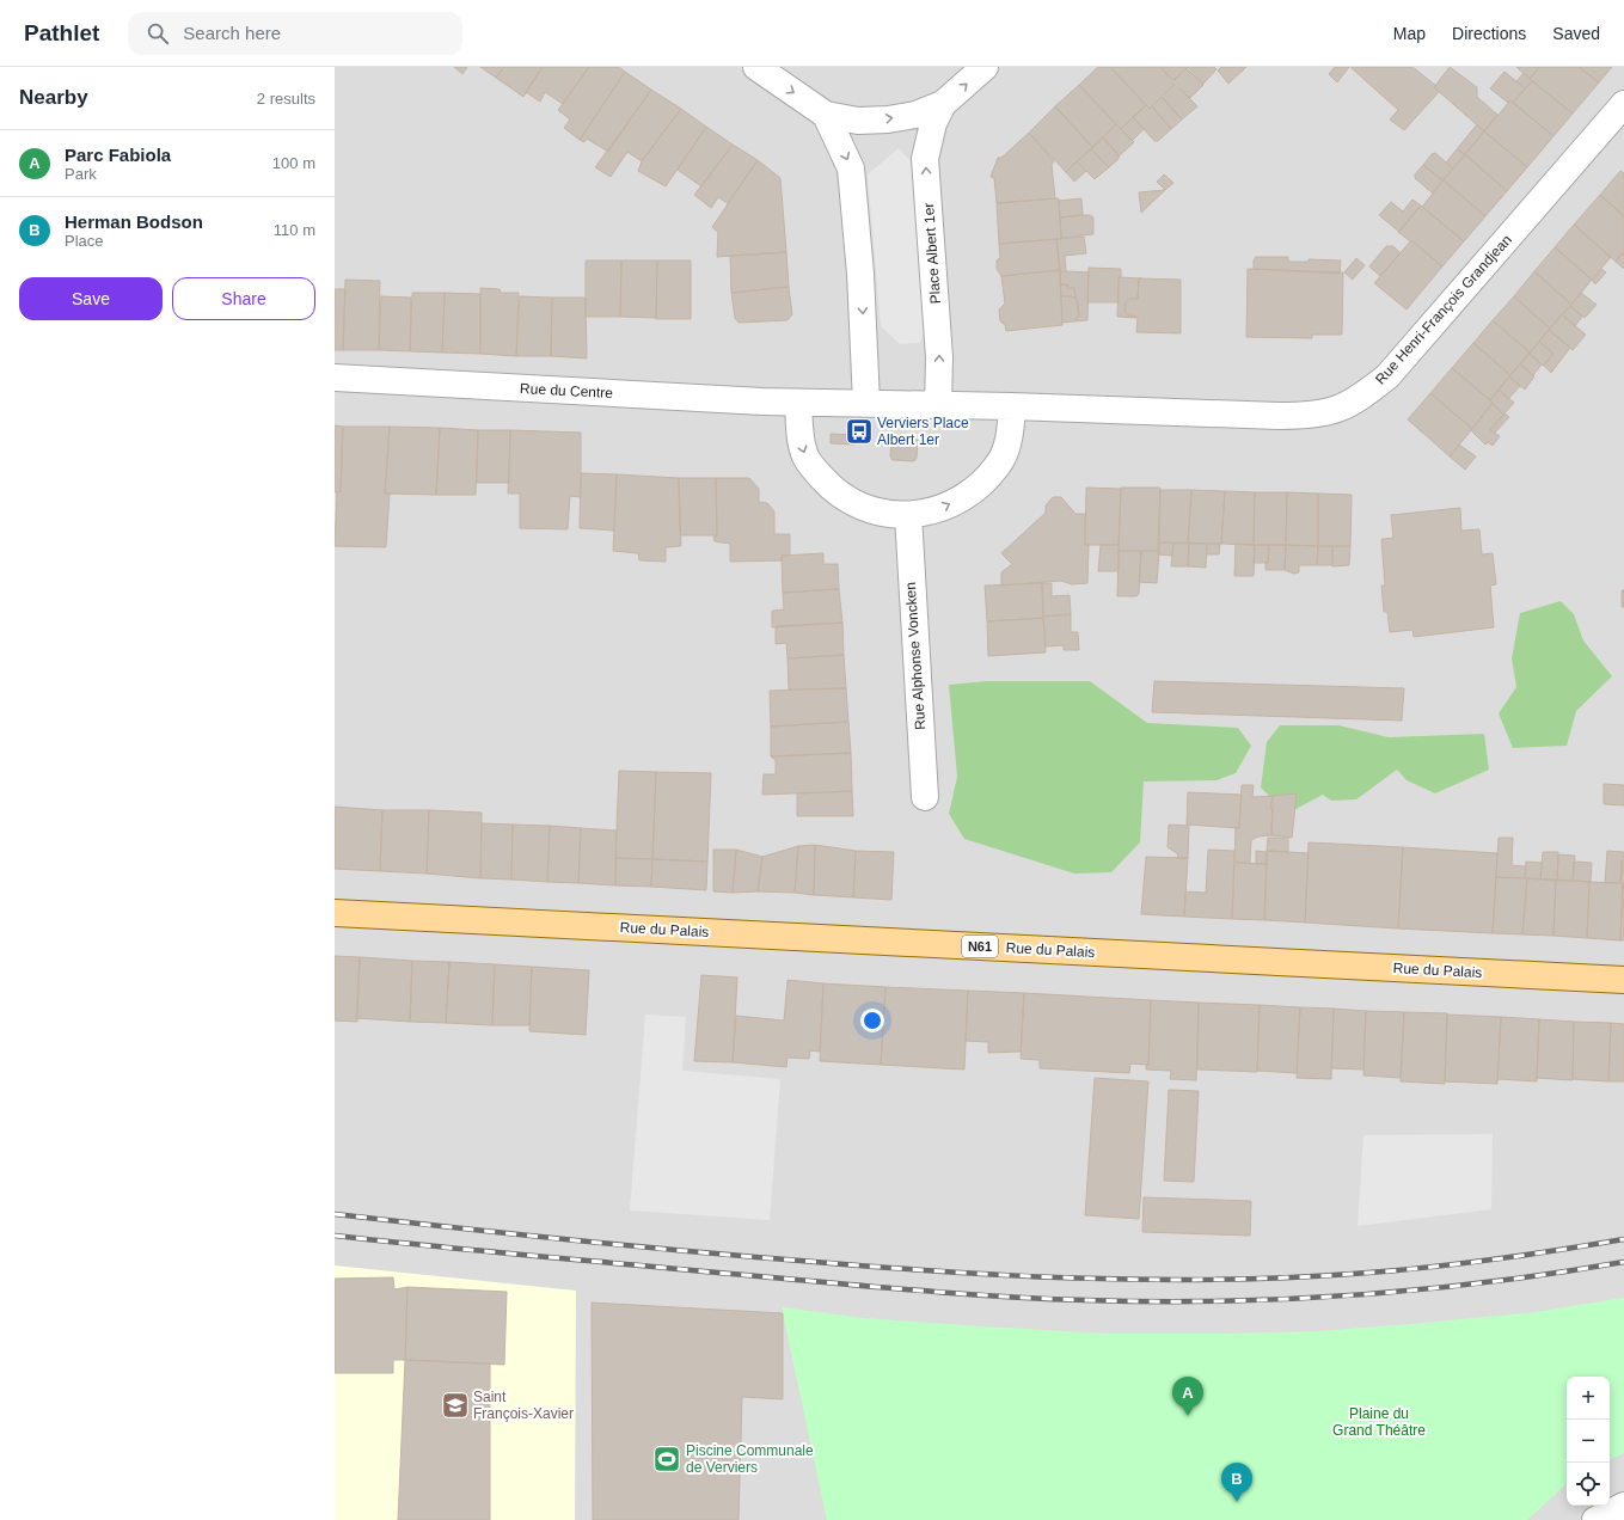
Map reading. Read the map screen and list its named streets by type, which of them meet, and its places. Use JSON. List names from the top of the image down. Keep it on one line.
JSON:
{"streets":{"main road":["Rue du Palais","N61"],"street":["Place Albert 1er","Rue Henri-François Grandjean","Rue du Centre","Rue Alphonse Voncken"]},"parks":["Plaine du Grand Théâtre"],"places":{"bus stop":["Verviers Place Albert 1er"],"school or university":["Saint François-Xavier"],"sports":["Piscine Communale de Verviers"]},"page":{"header":"Pathlet","search":"Search here","nav":["Map","Directions","Saved"],"heading":["Nearby","2 results"],"list":[{"mark":"A","name":"Parc Fabiola","note":"Park","value":"100 m"},{"mark":"B","name":"Herman Bodson","note":"Place","value":"110 m"}],"buttons":["Save","Share"],"map_buttons":["+","−"],"pins":["A","B"]}}
